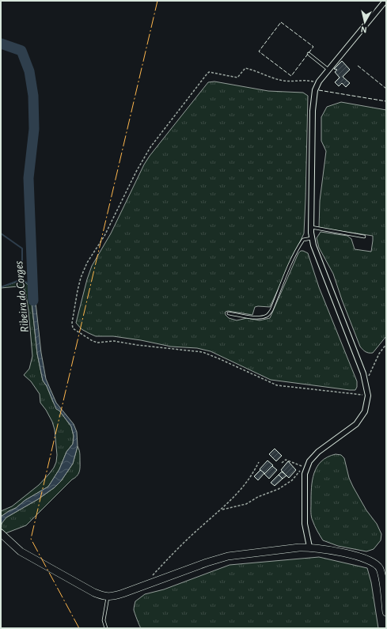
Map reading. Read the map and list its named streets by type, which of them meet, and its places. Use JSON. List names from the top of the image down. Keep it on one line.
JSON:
{"water":["Ribeira do Corges"],"north":"bottom"}
